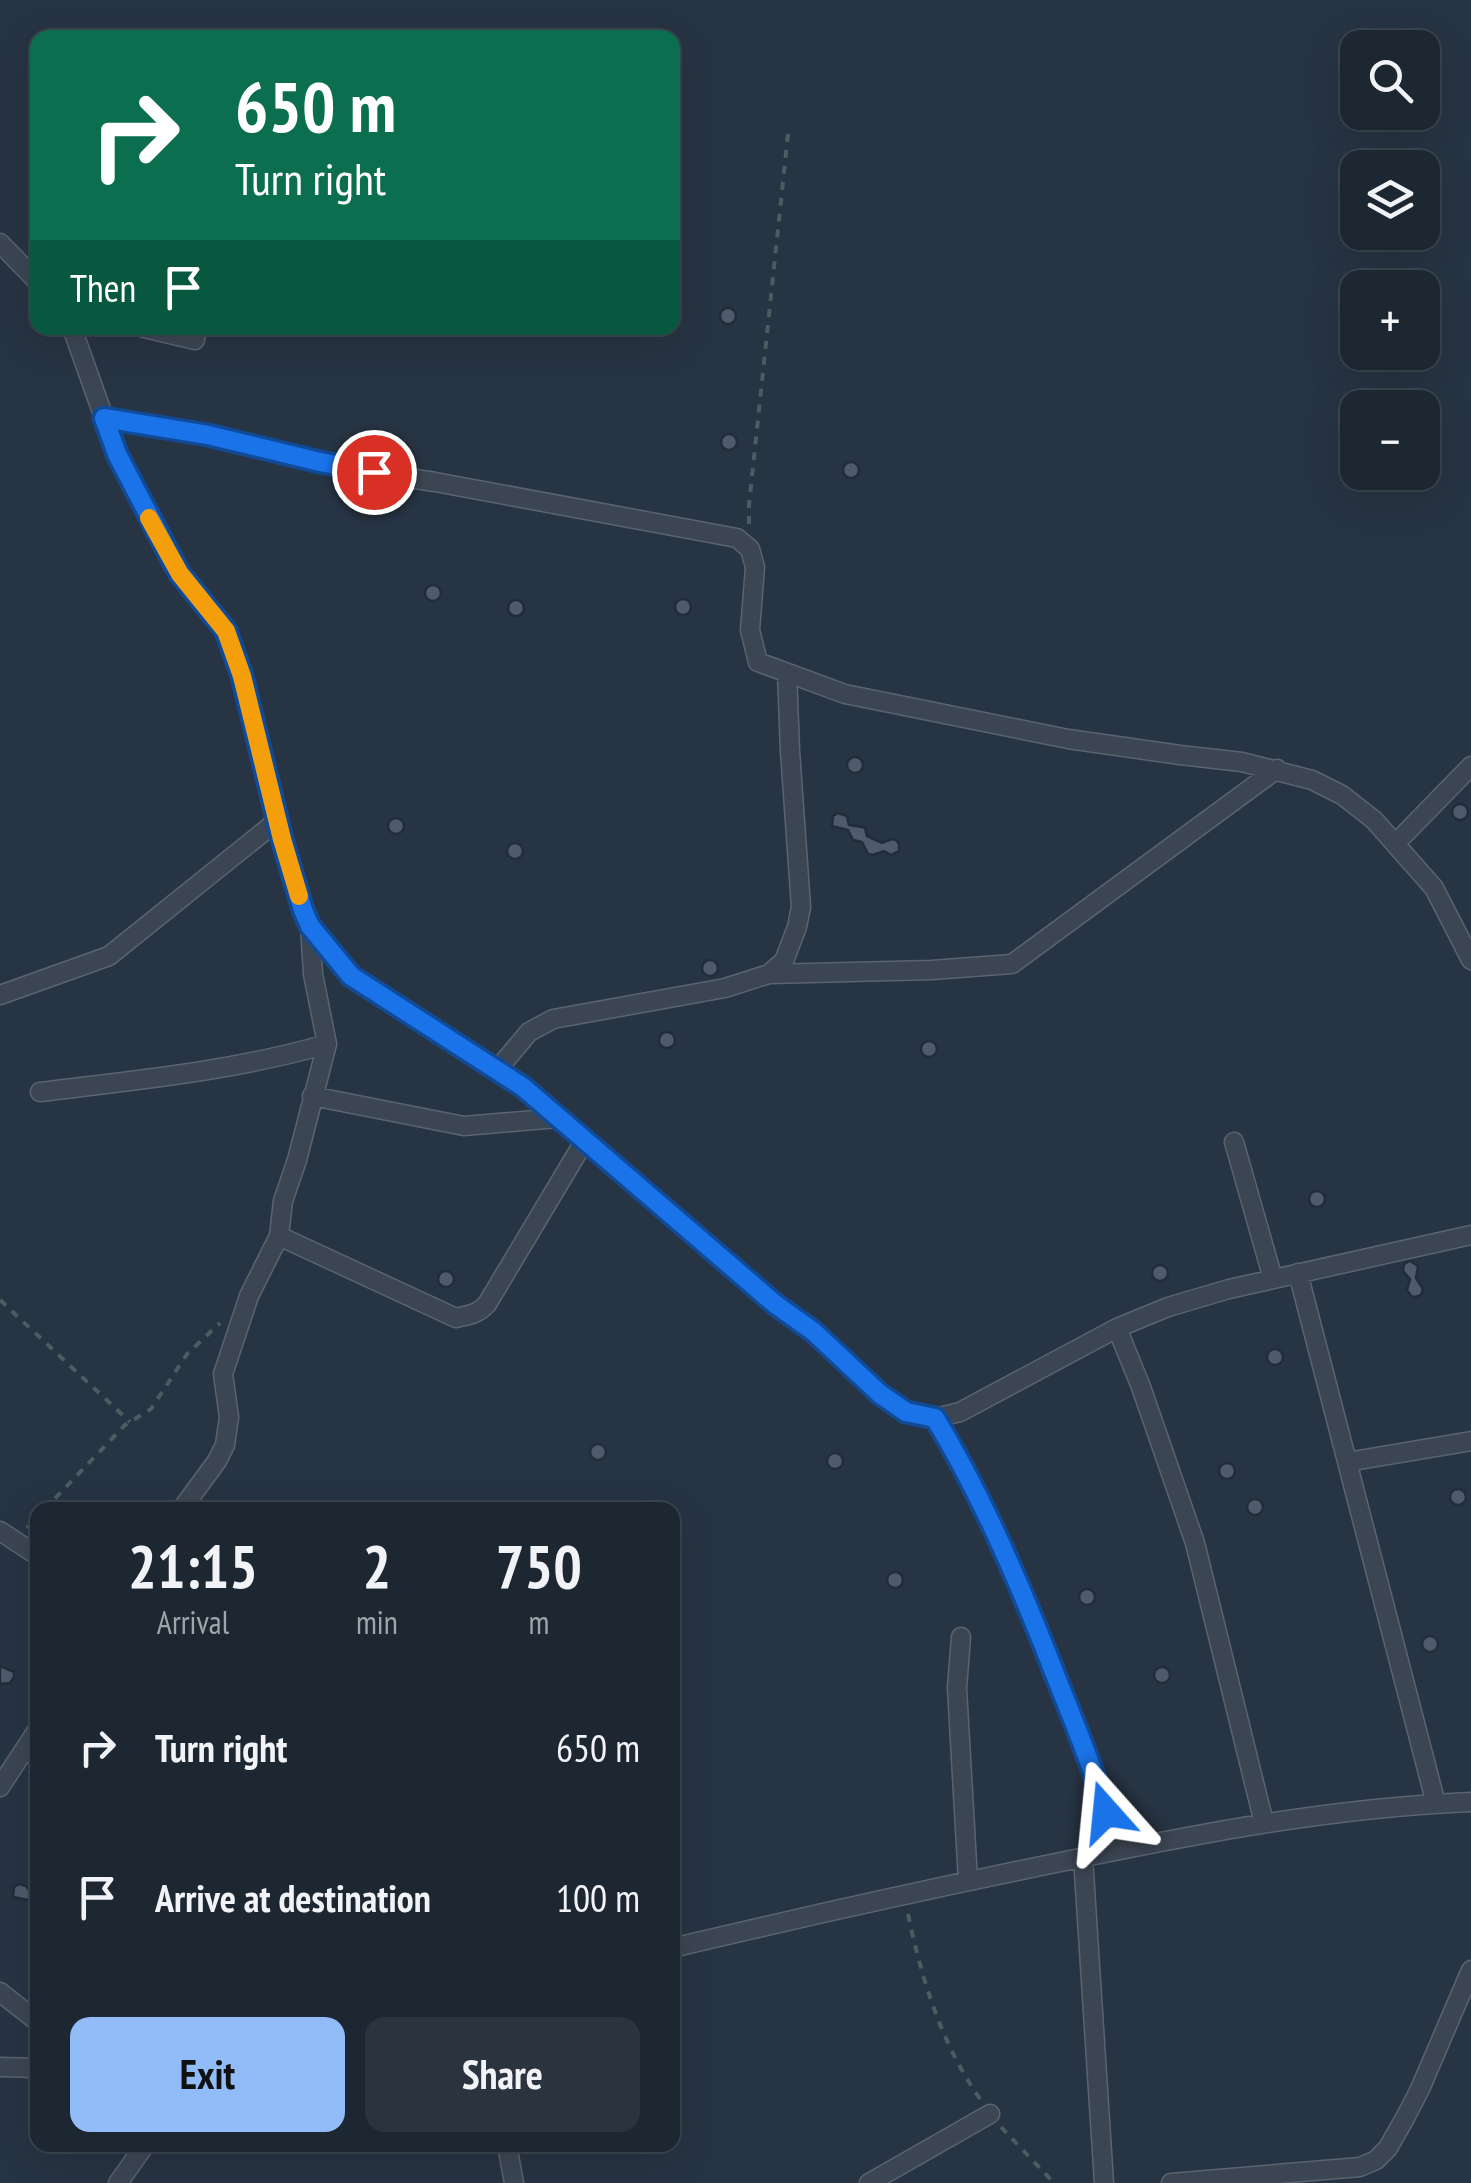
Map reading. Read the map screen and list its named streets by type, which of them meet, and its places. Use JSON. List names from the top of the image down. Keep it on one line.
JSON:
{"page":{"map_buttons":["+","−"],"turn":["650 m","Turn right"],"then":"Then","eta":["21:15","Arrival","2","min","750","m"],"list":[{"name":"Turn right","value":"650 m"},{"name":"Arrive at destination","value":"100 m"}],"buttons":["Exit","Share"]}}
